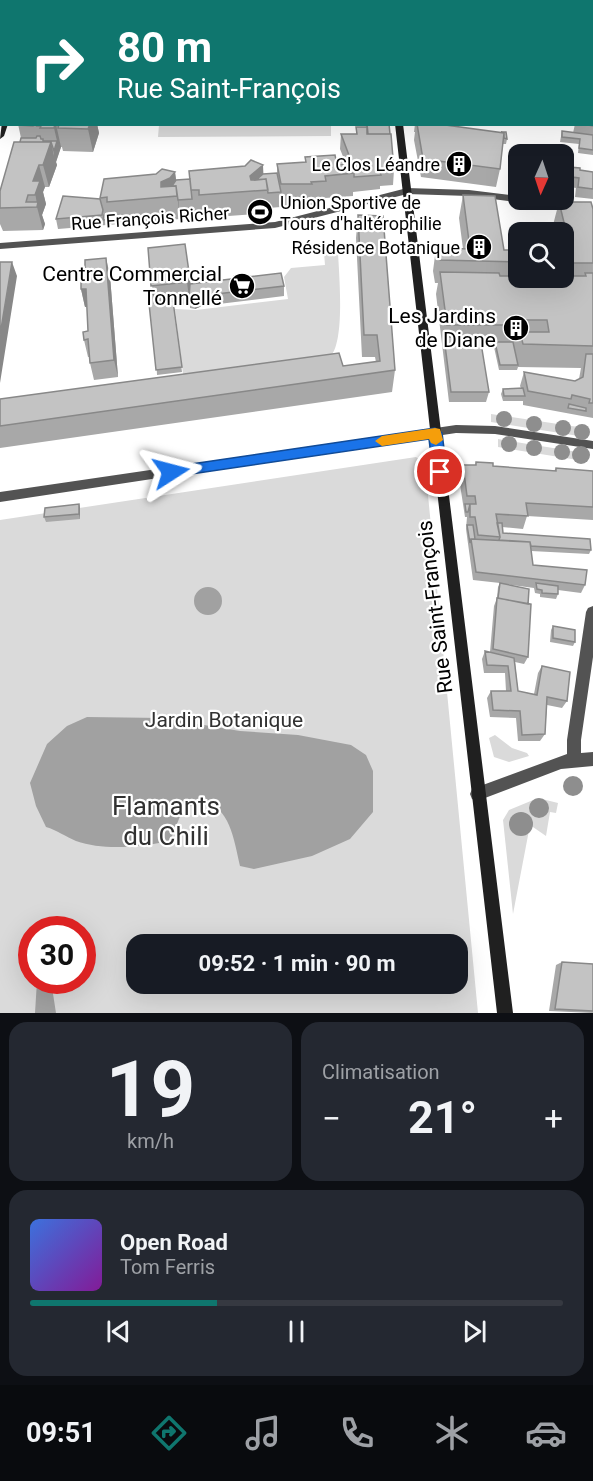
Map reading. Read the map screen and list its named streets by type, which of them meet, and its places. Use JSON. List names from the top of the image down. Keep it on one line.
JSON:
{"streets":{"street":["Rue François Richer","Rue Saint-François"]},"crossings":[["Rue François Richer","Rue Saint-François"]],"parks":["Jardin Botanique","Flamants du Chili"],"places":{"building":["Le Clos Léandre","Résidence Botanique","Les Jardins de Diane"],"sports":["Union Sportive de Tours d'haltérophilie"],"supermarket":["Centre Commercial Tonnellé"]},"north":"bottom","page":{"turn":["80 m","Rue Saint-François"],"limit":"30","trip":"09:52 · 1 min · 90 m","tile":[["19","km/h"],"Climatisation"],"heat":["−","21°","+"],"song":["Open Road","Tom Ferris"],"tabs":"09:51"}}
